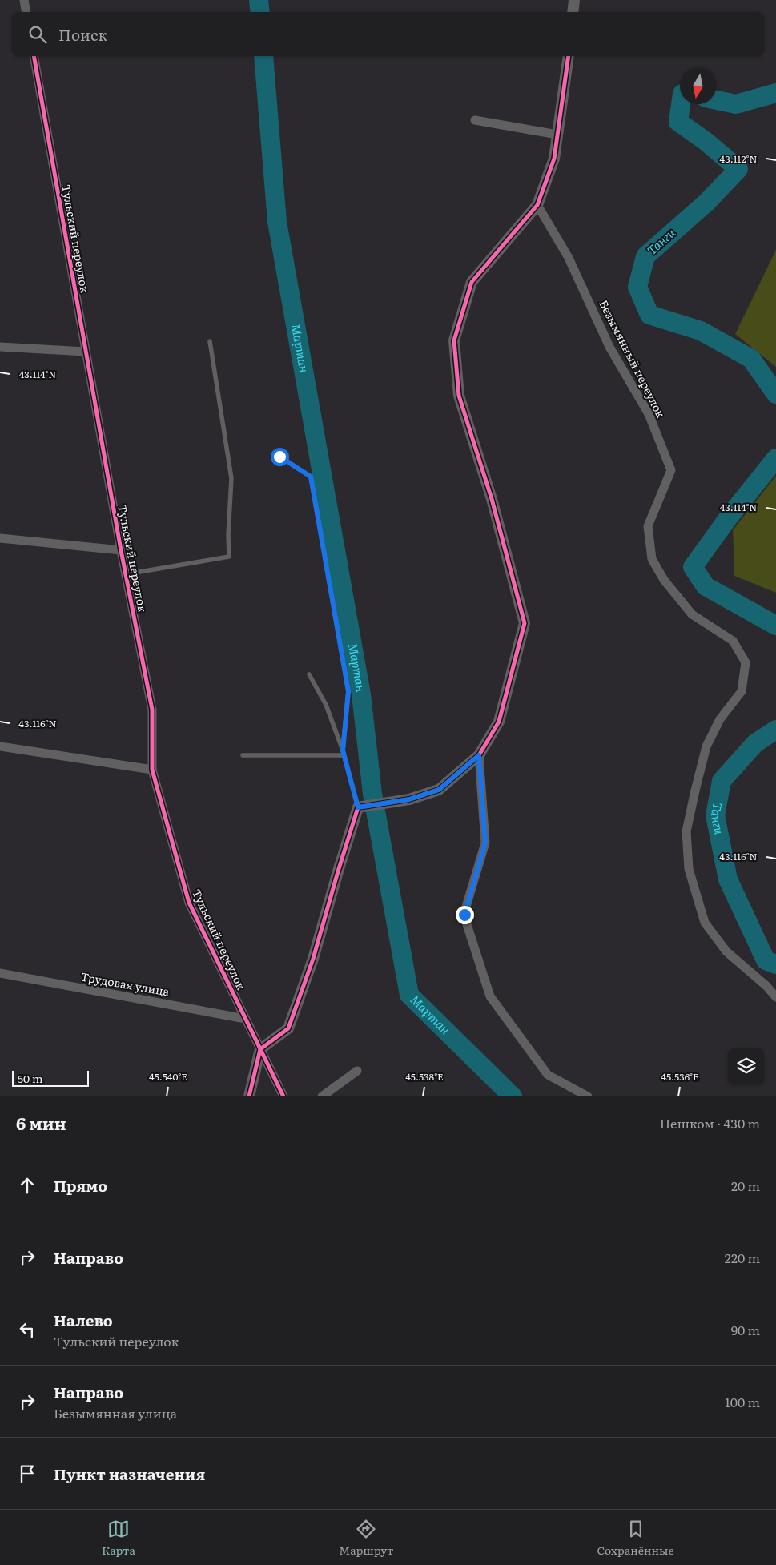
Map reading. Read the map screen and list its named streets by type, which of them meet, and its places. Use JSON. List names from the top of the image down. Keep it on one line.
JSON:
{"streets":{"street":["Тульский переулок","Безымянный переулок","Трудовая улица"]},"crossings":[["Тульский переулок","Трудовая улица"]],"water":["Танги","Мартан"],"scale_bar":"50 m","north":"bottom","page":{"search":"Поиск","scale":"50 m","heading":["6 мин","Пешком · 430 m"],"list":[["Прямо","20 m"],["Направо","220 m"],["Налево","Тульский переулок","90 m"],["Направо","Безымянная улица","100 m"],"Пункт назначения"],"nav":["Карта","Маршрут","Сохранённые"]},"coordinates":["43.112°N","43.114°N","43.116°N","45.540°E","45.538°E","45.536°E"]}
